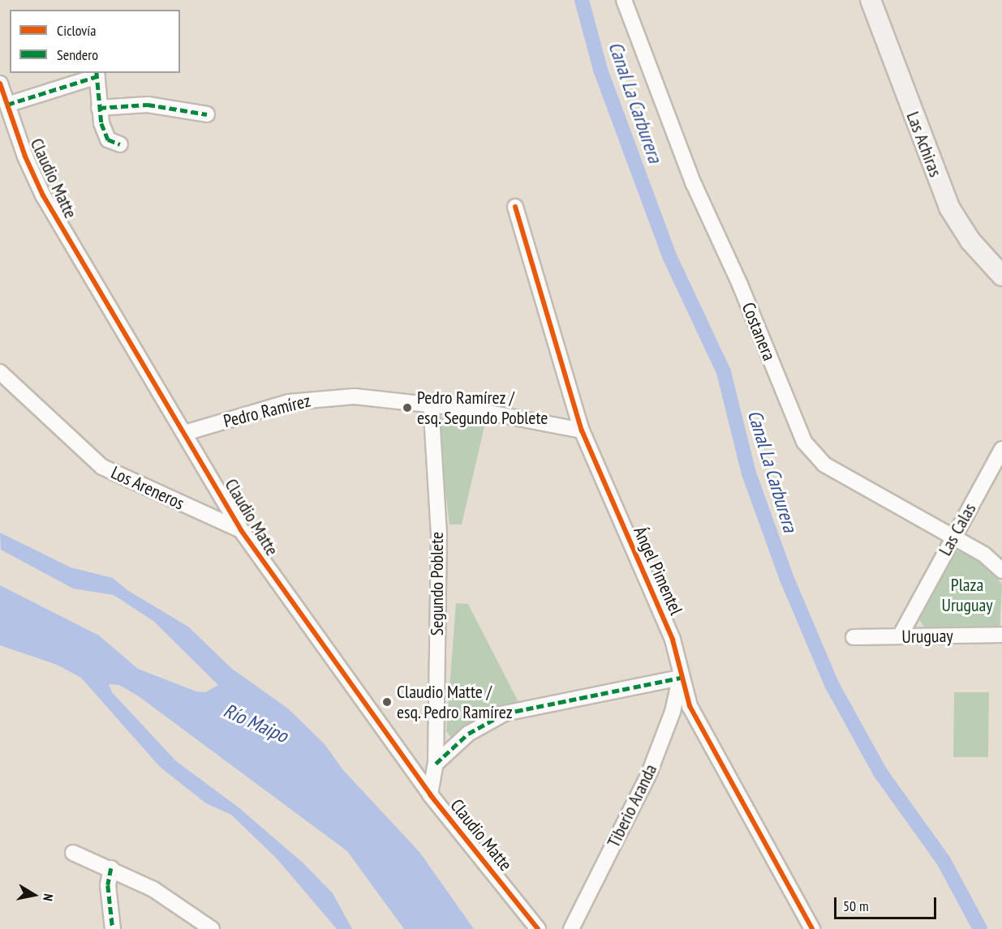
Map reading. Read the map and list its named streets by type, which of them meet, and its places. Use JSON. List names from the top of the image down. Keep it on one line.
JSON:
{"streets":{"street":["Las Achiras","Claudio Matte","Costanera","Pedro Ramírez","Los Areneros","Las Calas","Ángel Pimentel","Segundo Poblete","Uruguay","Tiberio Aranda"]},"crossings":[["Claudio Matte","Pedro Ramírez"],["Claudio Matte","Los Areneros"],["Claudio Matte","Segundo Poblete"],["Costanera","Las Calas"],["Pedro Ramírez","Ángel Pimentel"],["Pedro Ramírez","Segundo Poblete"],["Las Calas","Uruguay"],["Ángel Pimentel","Tiberio Aranda"]],"water":["Canal La Carburera","Río Maipo"],"parks":["Plaza Uruguay"],"places":["Pedro Ramírez / esq. Segundo Poblete","Claudio Matte / esq. Pedro Ramírez"],"legend":["Ciclovía","Sendero"],"scale_bar":"50 m","north":"right"}
